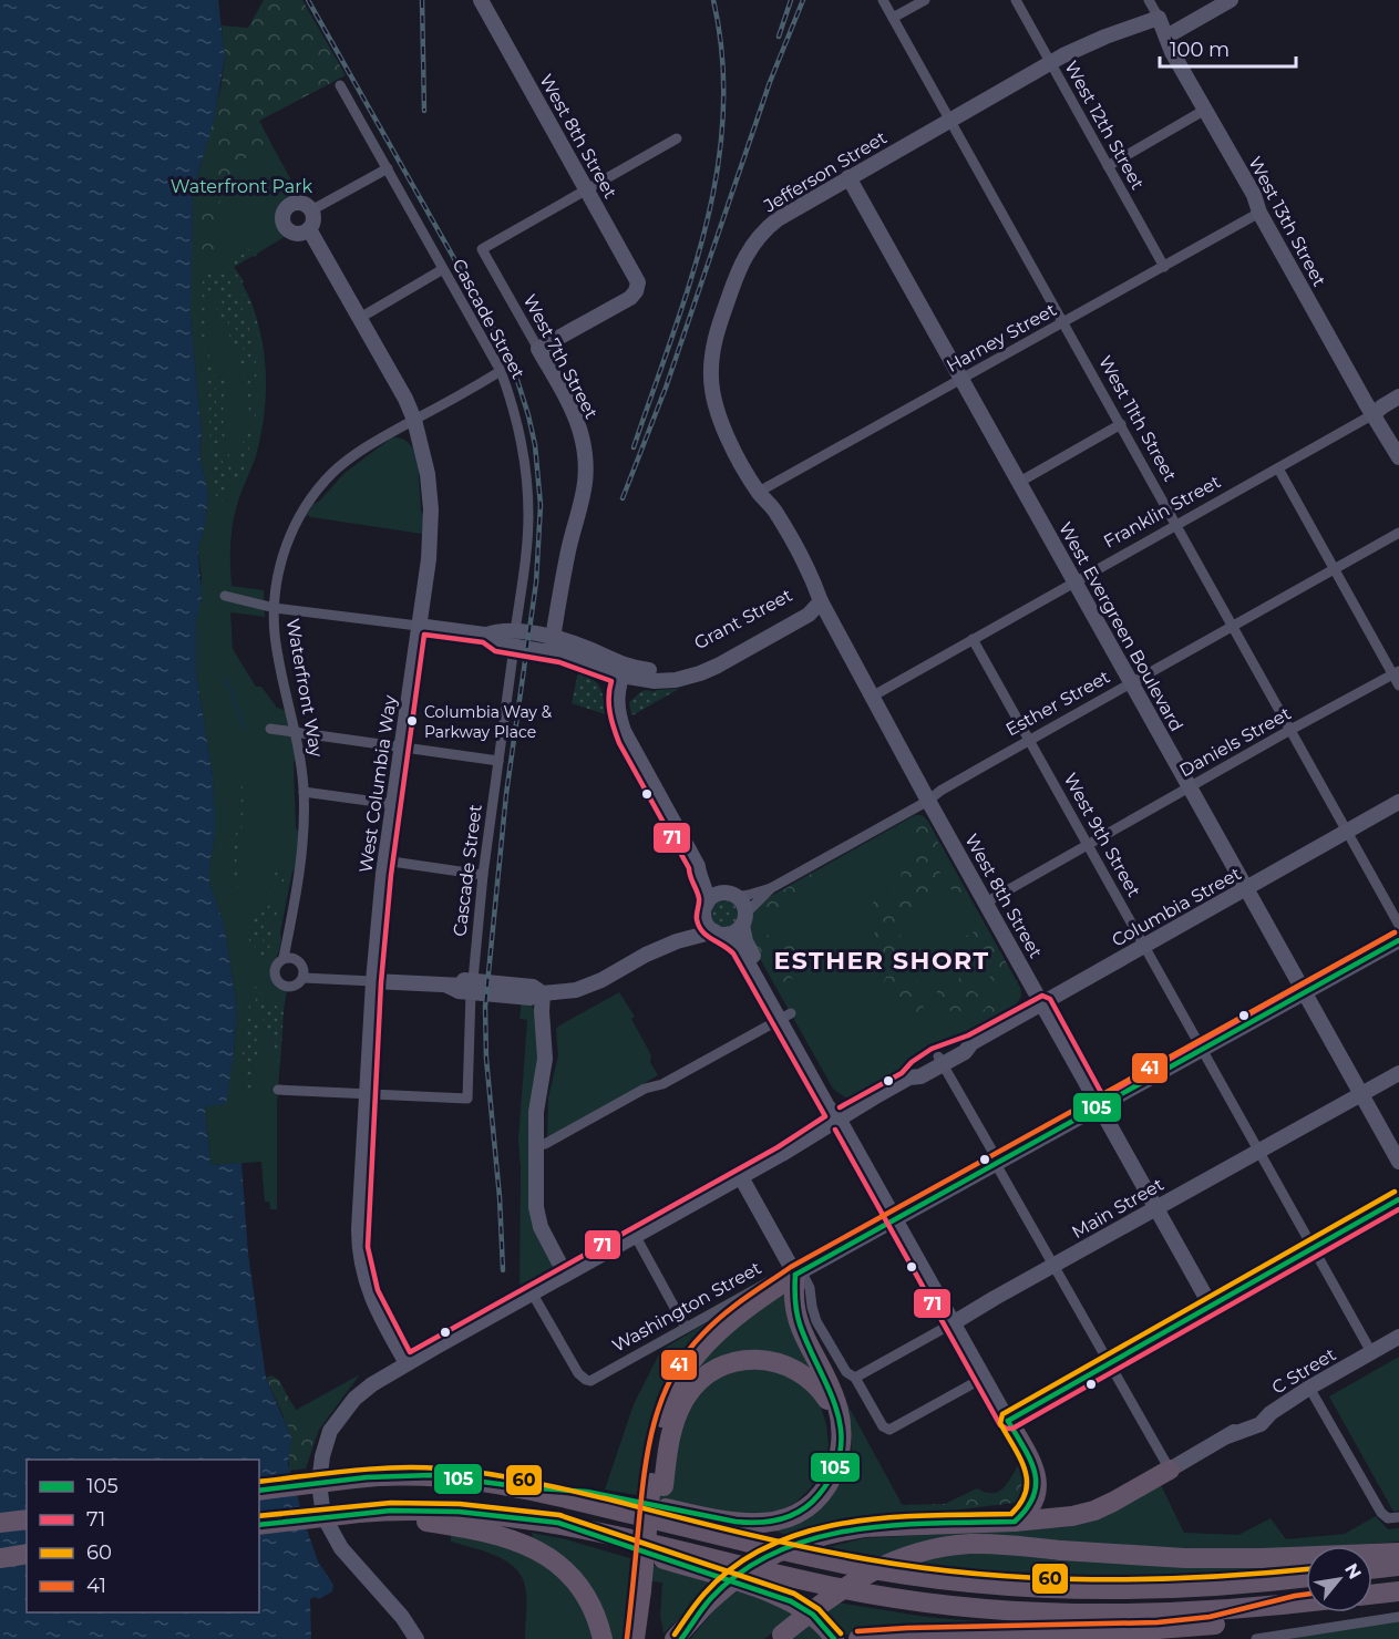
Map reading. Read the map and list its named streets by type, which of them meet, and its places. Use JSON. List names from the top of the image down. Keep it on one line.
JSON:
{"streets":{"street":["West 12th Street","West 8th Street","Jefferson Street","West 13th Street","Cascade Street","Harney Street","West 7th Street","West 11th Street","Franklin Street","Grant Street","West Evergreen Boulevard","Waterfront Way","Esther Street","Daniels Street","West Columbia Way","West 9th Street","Columbia Street","Main Street","Washington Street","C Street"]},"crossings":[["West 12th Street","Jefferson Street"],["West 12th Street","Harney Street"],["West 8th Street","Jefferson Street"],["West 8th Street","Harney Street"],["West 8th Street","West 7th Street"],["West 8th Street","Franklin Street"],["West 8th Street","Grant Street"],["West 8th Street","Esther Street"],["West 8th Street","Daniels Street"],["West 8th Street","Columbia Street"],["West 8th Street","Main Street"],["West 8th Street","Washington Street"],["Jefferson Street","West 13th Street"],["Jefferson Street","Harney Street"],["Jefferson Street","West 11th Street"],["Jefferson Street","West Evergreen Boulevard"],["West 13th Street","Harney Street"],["West 13th Street","Franklin Street"],["Cascade Street","Grant Street"],["Cascade Street","Waterfront Way"],["Cascade Street","West Columbia Way"],["Harney Street","West 11th Street"],["Harney Street","West Evergreen Boulevard"],["West 7th Street","Grant Street"],["West 11th Street","Franklin Street"],["West 11th Street","Esther Street"],["West 11th Street","Daniels Street"],["West 11th Street","Columbia Street"],["Franklin Street","West Evergreen Boulevard"],["Franklin Street","West 9th Street"],["Grant Street","Waterfront Way"],["Grant Street","West Columbia Way"],["West Evergreen Boulevard","Esther Street"],["West Evergreen Boulevard","Daniels Street"],["West Evergreen Boulevard","Columbia Street"],["West Evergreen Boulevard","Main Street"],["West Evergreen Boulevard","Washington Street"],["Waterfront Way","West Columbia Way"],["Esther Street","West 9th Street"],["Daniels Street","West 9th Street"],["West Columbia Way","Columbia Street"],["West 9th Street","Columbia Street"],["West 9th Street","Main Street"],["West 9th Street","Washington Street"],["West 9th Street","C Street"],["Columbia Street","Washington Street"]],"districts":["ESTHER SHORT"],"parks":["Waterfront Park"],"places":["Columbia Way & Parkway Place"],"lines":["transit line 71","transit line 41","transit line 105","transit line 60"],"legend":["105","71","60","41"],"scale_bar":"100 m","north":"top right"}
